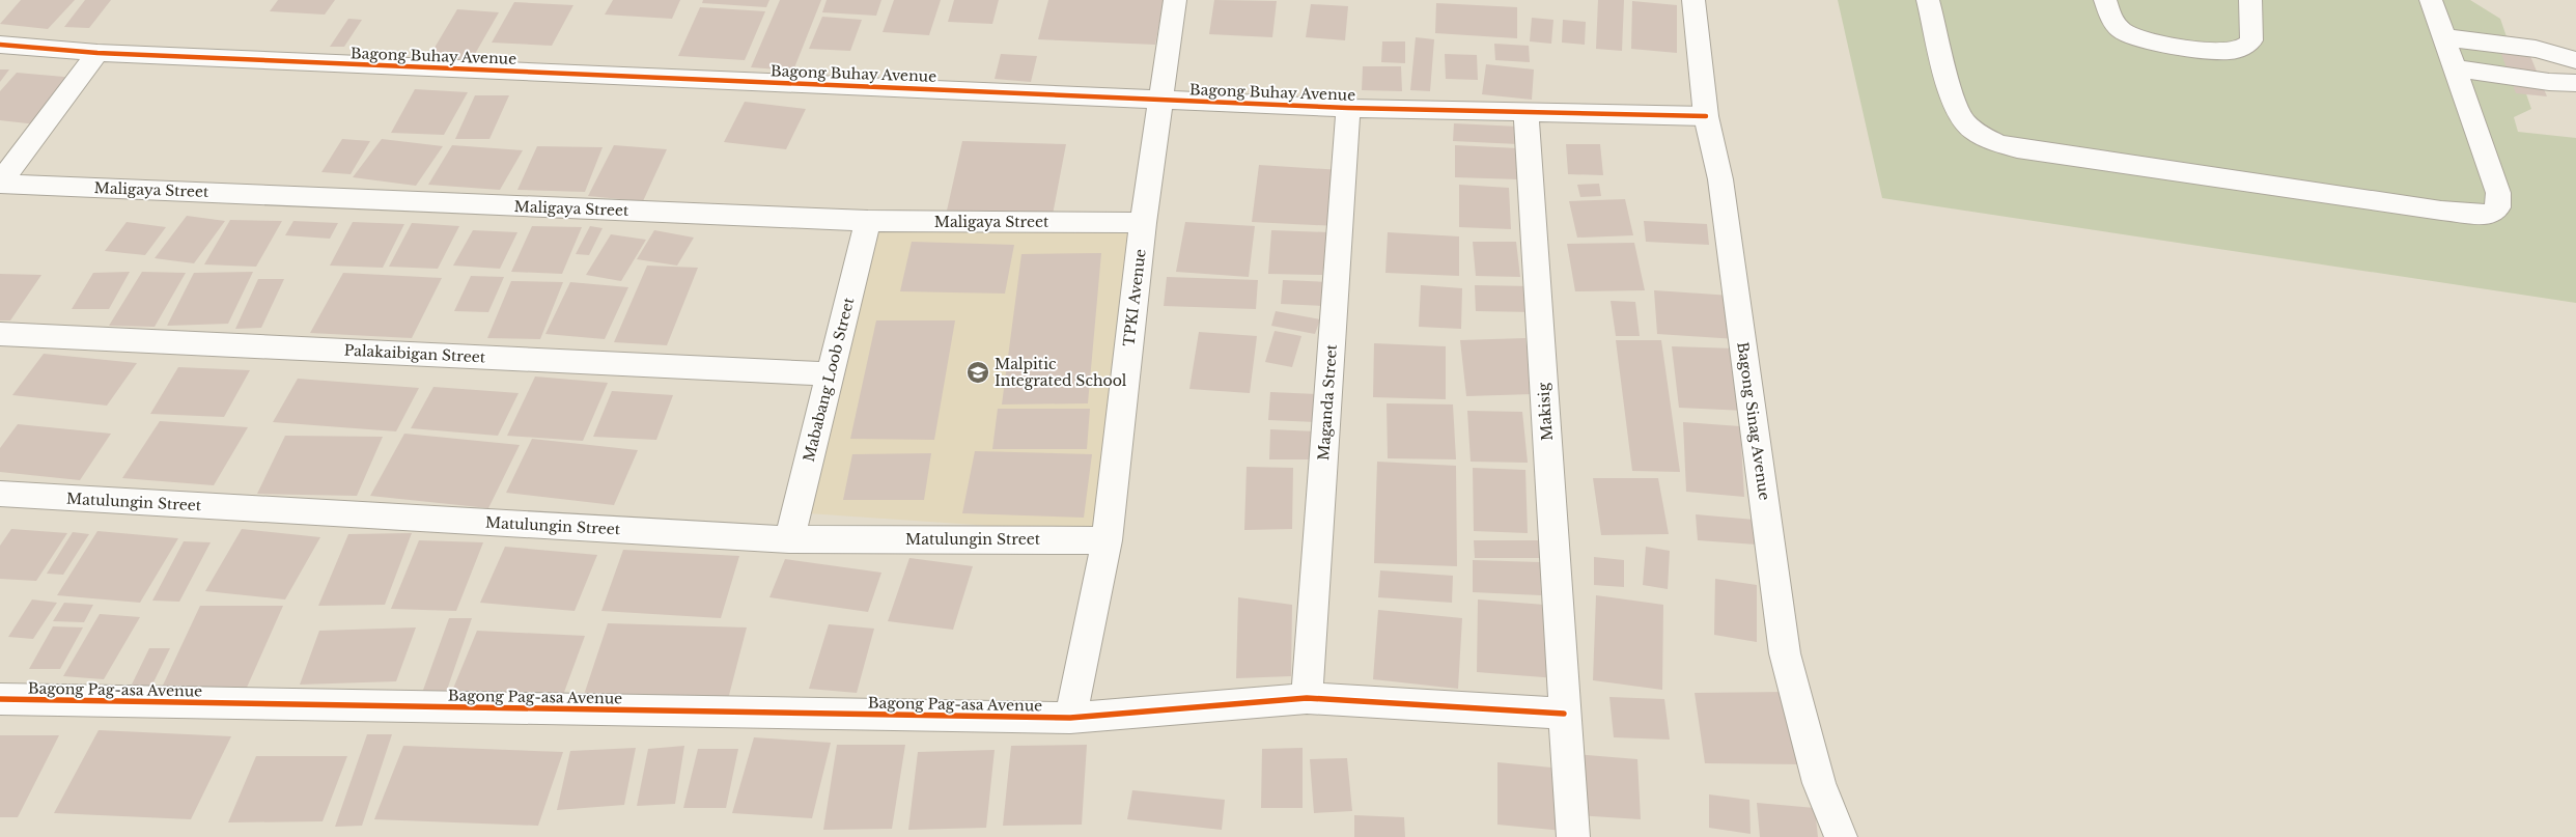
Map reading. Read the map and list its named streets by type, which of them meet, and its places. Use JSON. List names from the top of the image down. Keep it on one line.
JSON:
{"streets":{"street":["Bagong Buhay Avenue","Maligaya Street","TPKI Avenue","Palakaibigan Street","Mababang Loob Street","Maganda Street","Makisig","Bagong Sinag Avenue","Matulungin Street","Bagong Pag-asa Avenue"]},"crossings":[["Bagong Buhay Avenue","TPKI Avenue"],["Bagong Buhay Avenue","Maganda Street"],["Bagong Buhay Avenue","Makisig"],["Bagong Buhay Avenue","Bagong Sinag Avenue"],["Maligaya Street","TPKI Avenue"],["Maligaya Street","Mababang Loob Street"],["TPKI Avenue","Matulungin Street"],["TPKI Avenue","Bagong Pag-asa Avenue"],["Palakaibigan Street","Mababang Loob Street"],["Mababang Loob Street","Matulungin Street"],["Maganda Street","Bagong Pag-asa Avenue"],["Makisig","Bagong Pag-asa Avenue"]],"places":{"school or university":["Malpitic Integrated School"]}}
